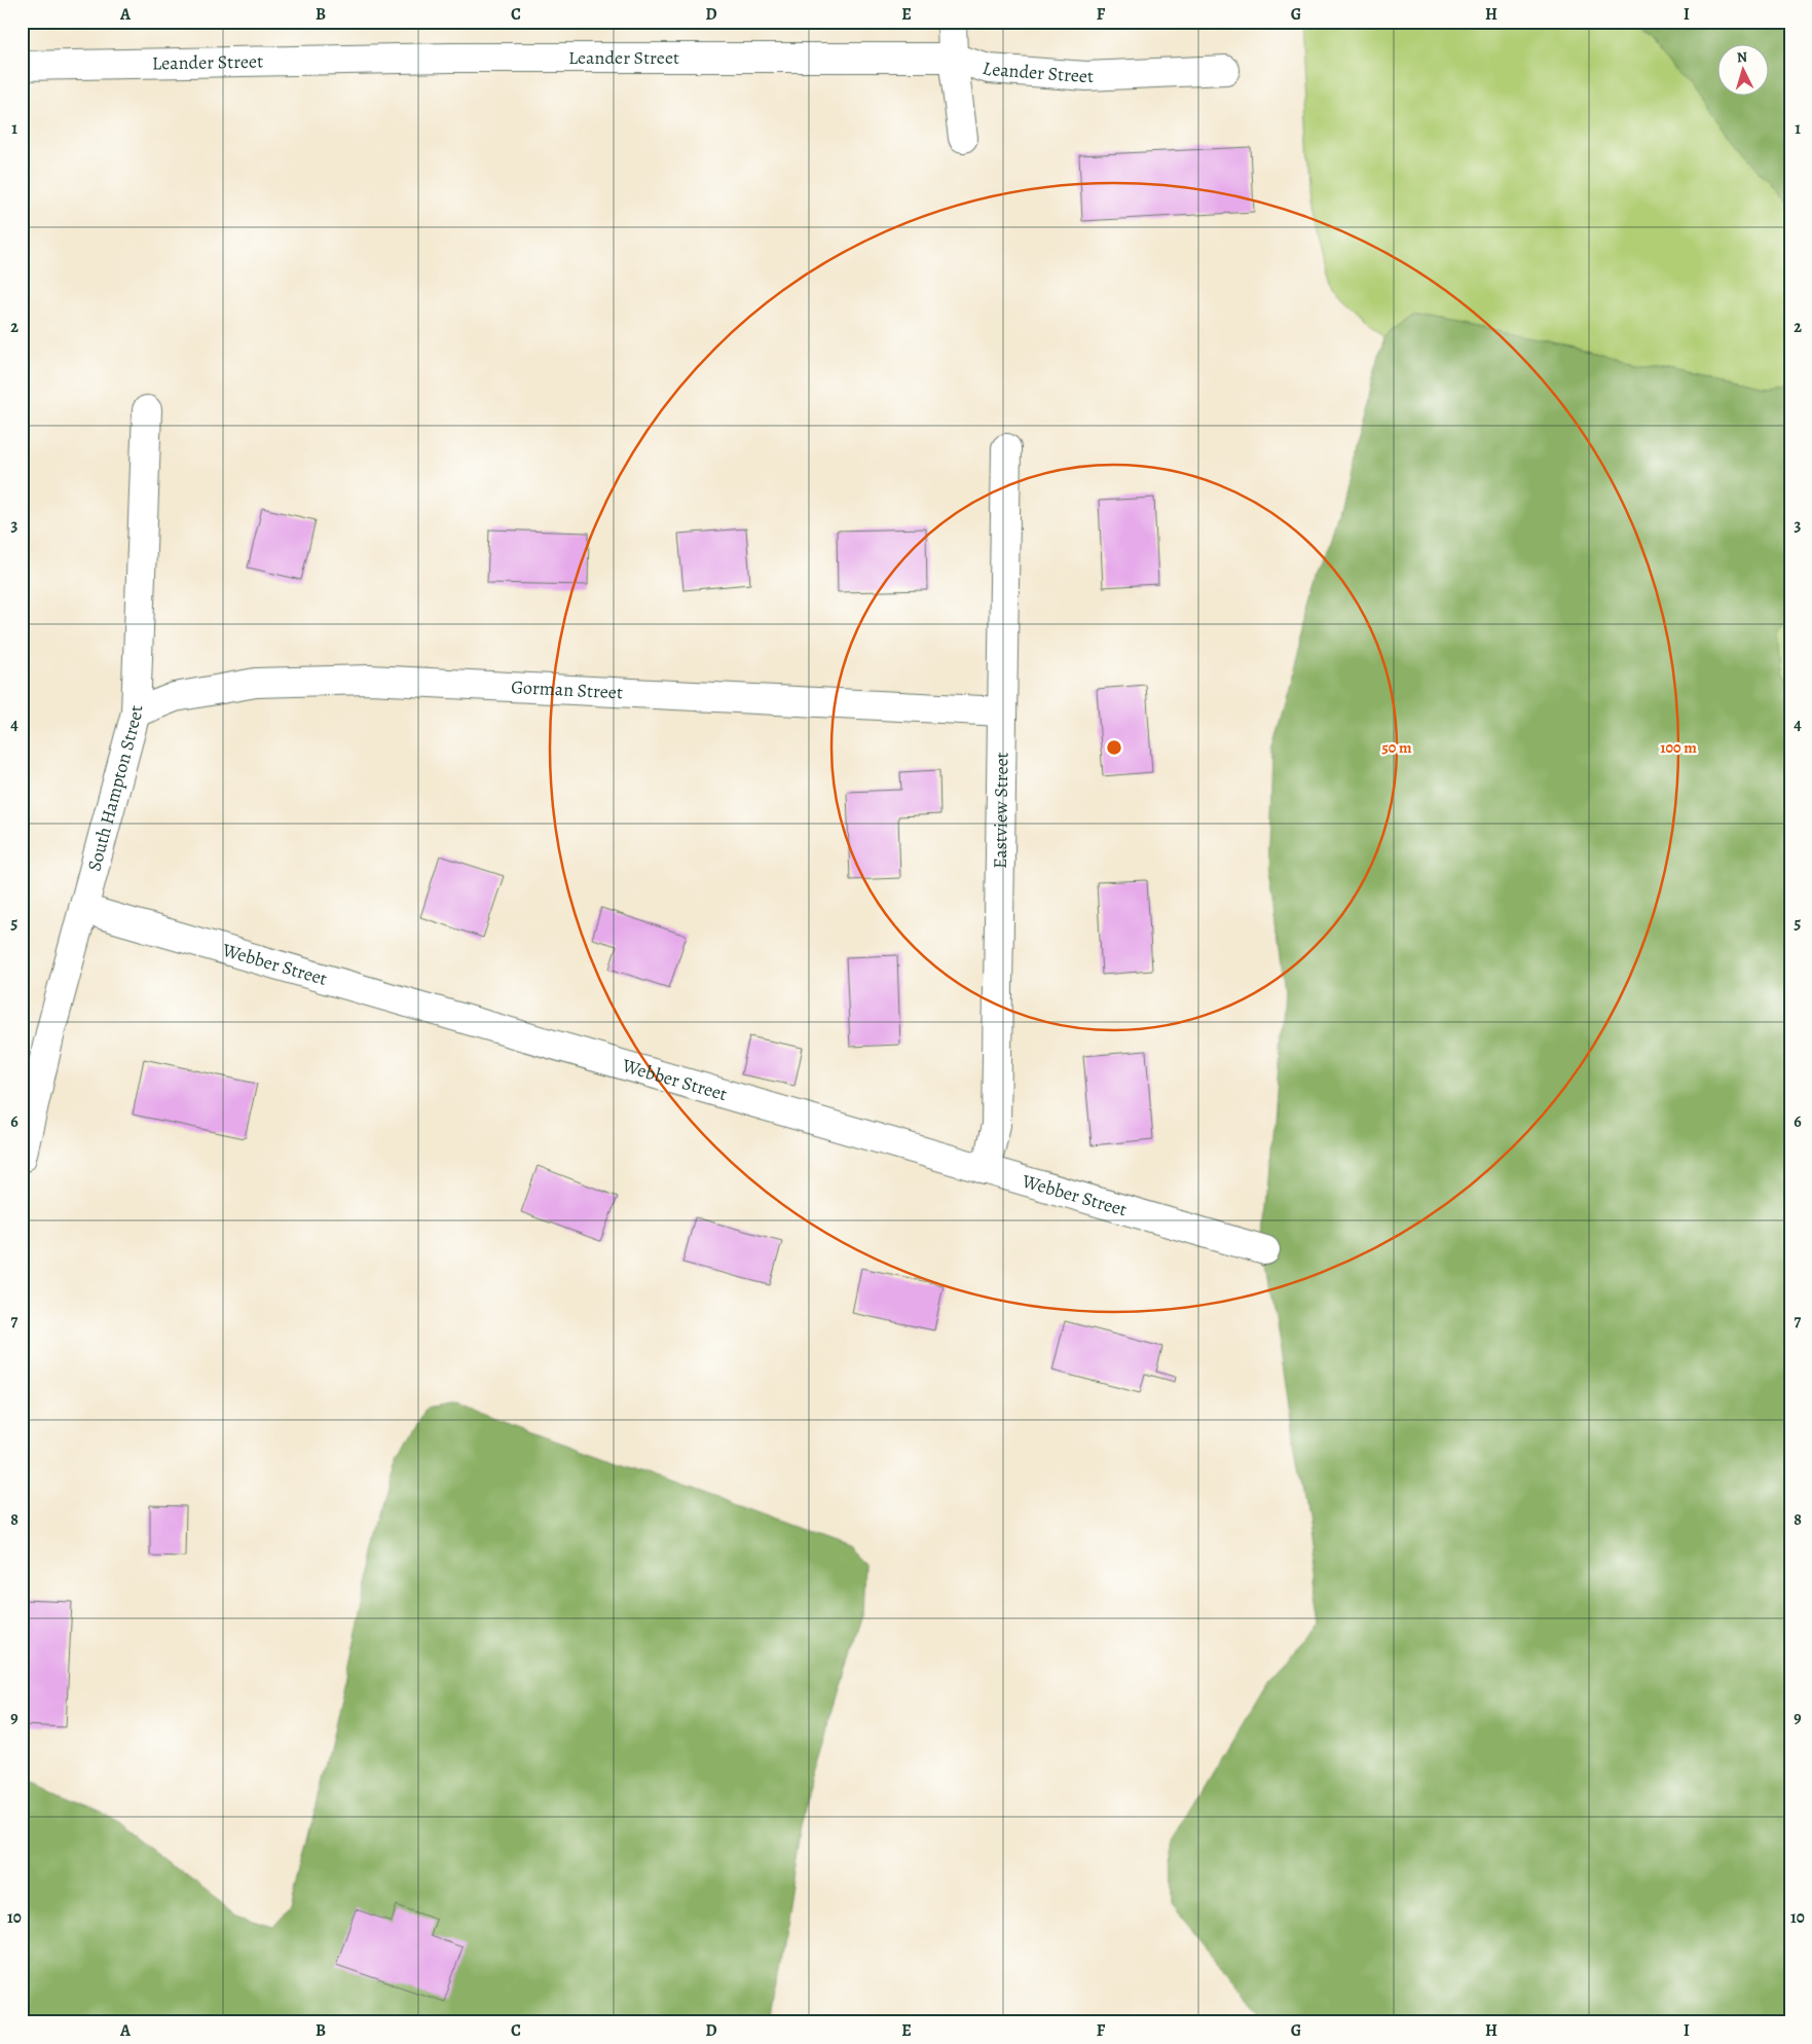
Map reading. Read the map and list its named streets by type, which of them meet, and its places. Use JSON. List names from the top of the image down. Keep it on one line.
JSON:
{"streets":{"street":["Leander Street","Gorman Street","South Hampton Street","Eastview Street","Webber Street"]},"crossings":[["Gorman Street","South Hampton Street"],["Gorman Street","Eastview Street"],["South Hampton Street","Webber Street"],["Eastview Street","Webber Street"]],"north":"top","grid":{"columns":["A","B","C","D","E","F","G","H","I"],"rows":["1","2","3","4","5","6","7","8","9","10"]},"rings":["50 m","100 m"]}
